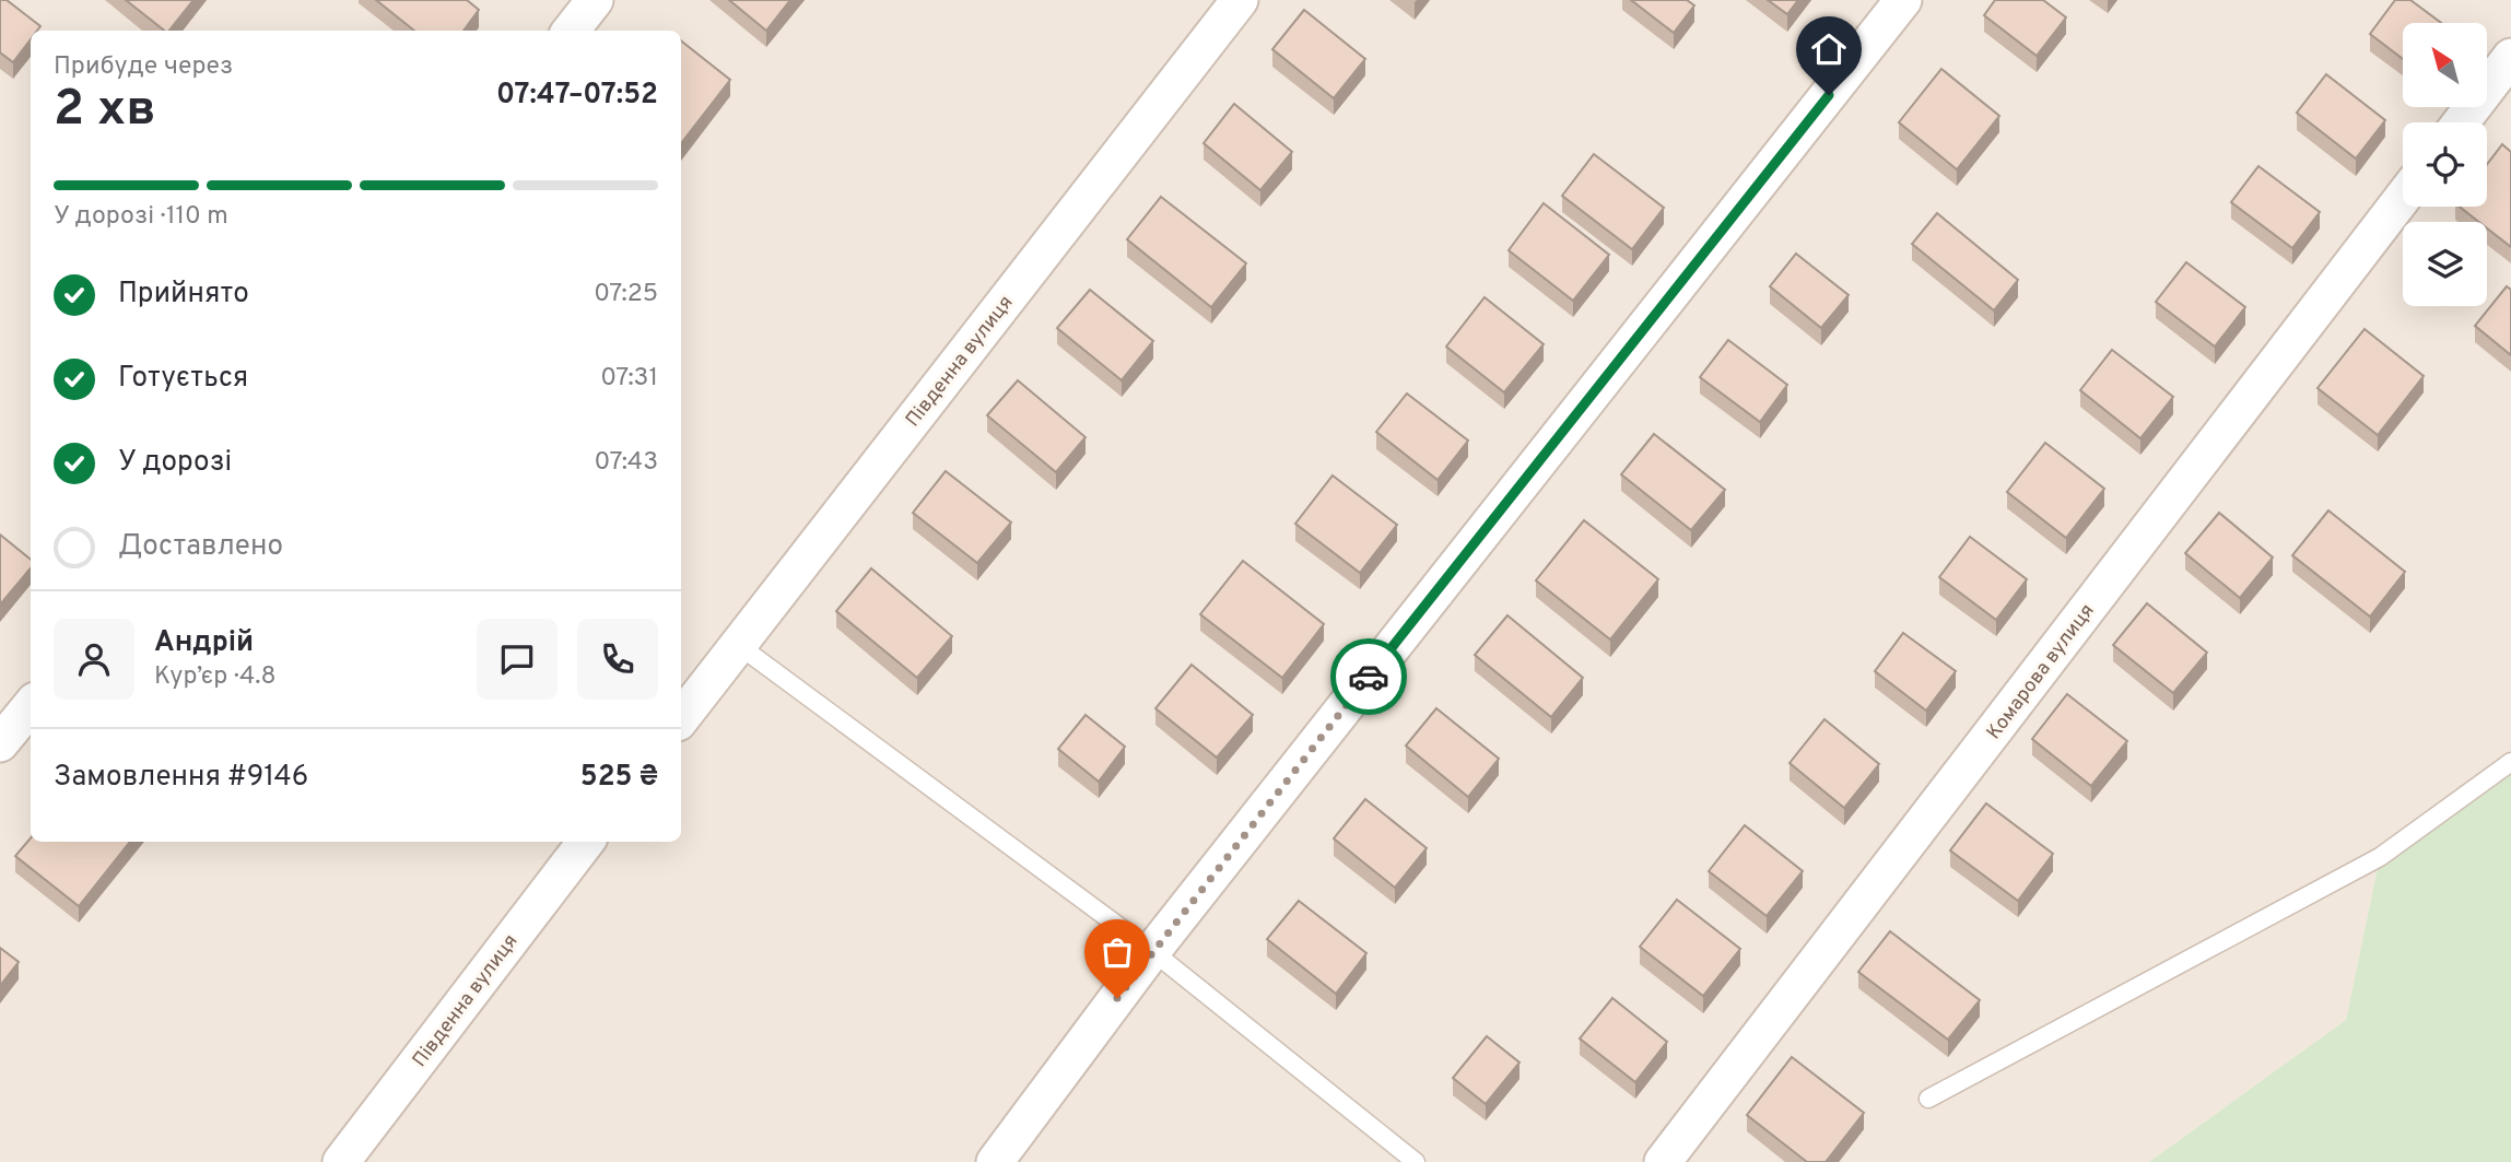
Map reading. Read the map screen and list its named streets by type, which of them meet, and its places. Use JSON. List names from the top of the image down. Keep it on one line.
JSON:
{"streets":{"street":["Південна вулиця","Комарова вулиця"]},"north":"top left","page":{"heading":["2 хв","Прибуде через","07:47–07:52"],"panel":["Андрій","Кур’єр · 4.8","Замовлення #9146","525 ₴"],"bar":"У дорозі · 110 m","list":[["Прийнято","07:25"],["Готується","07:31"],["У дорозі","07:43"],"Доставлено"]}}
